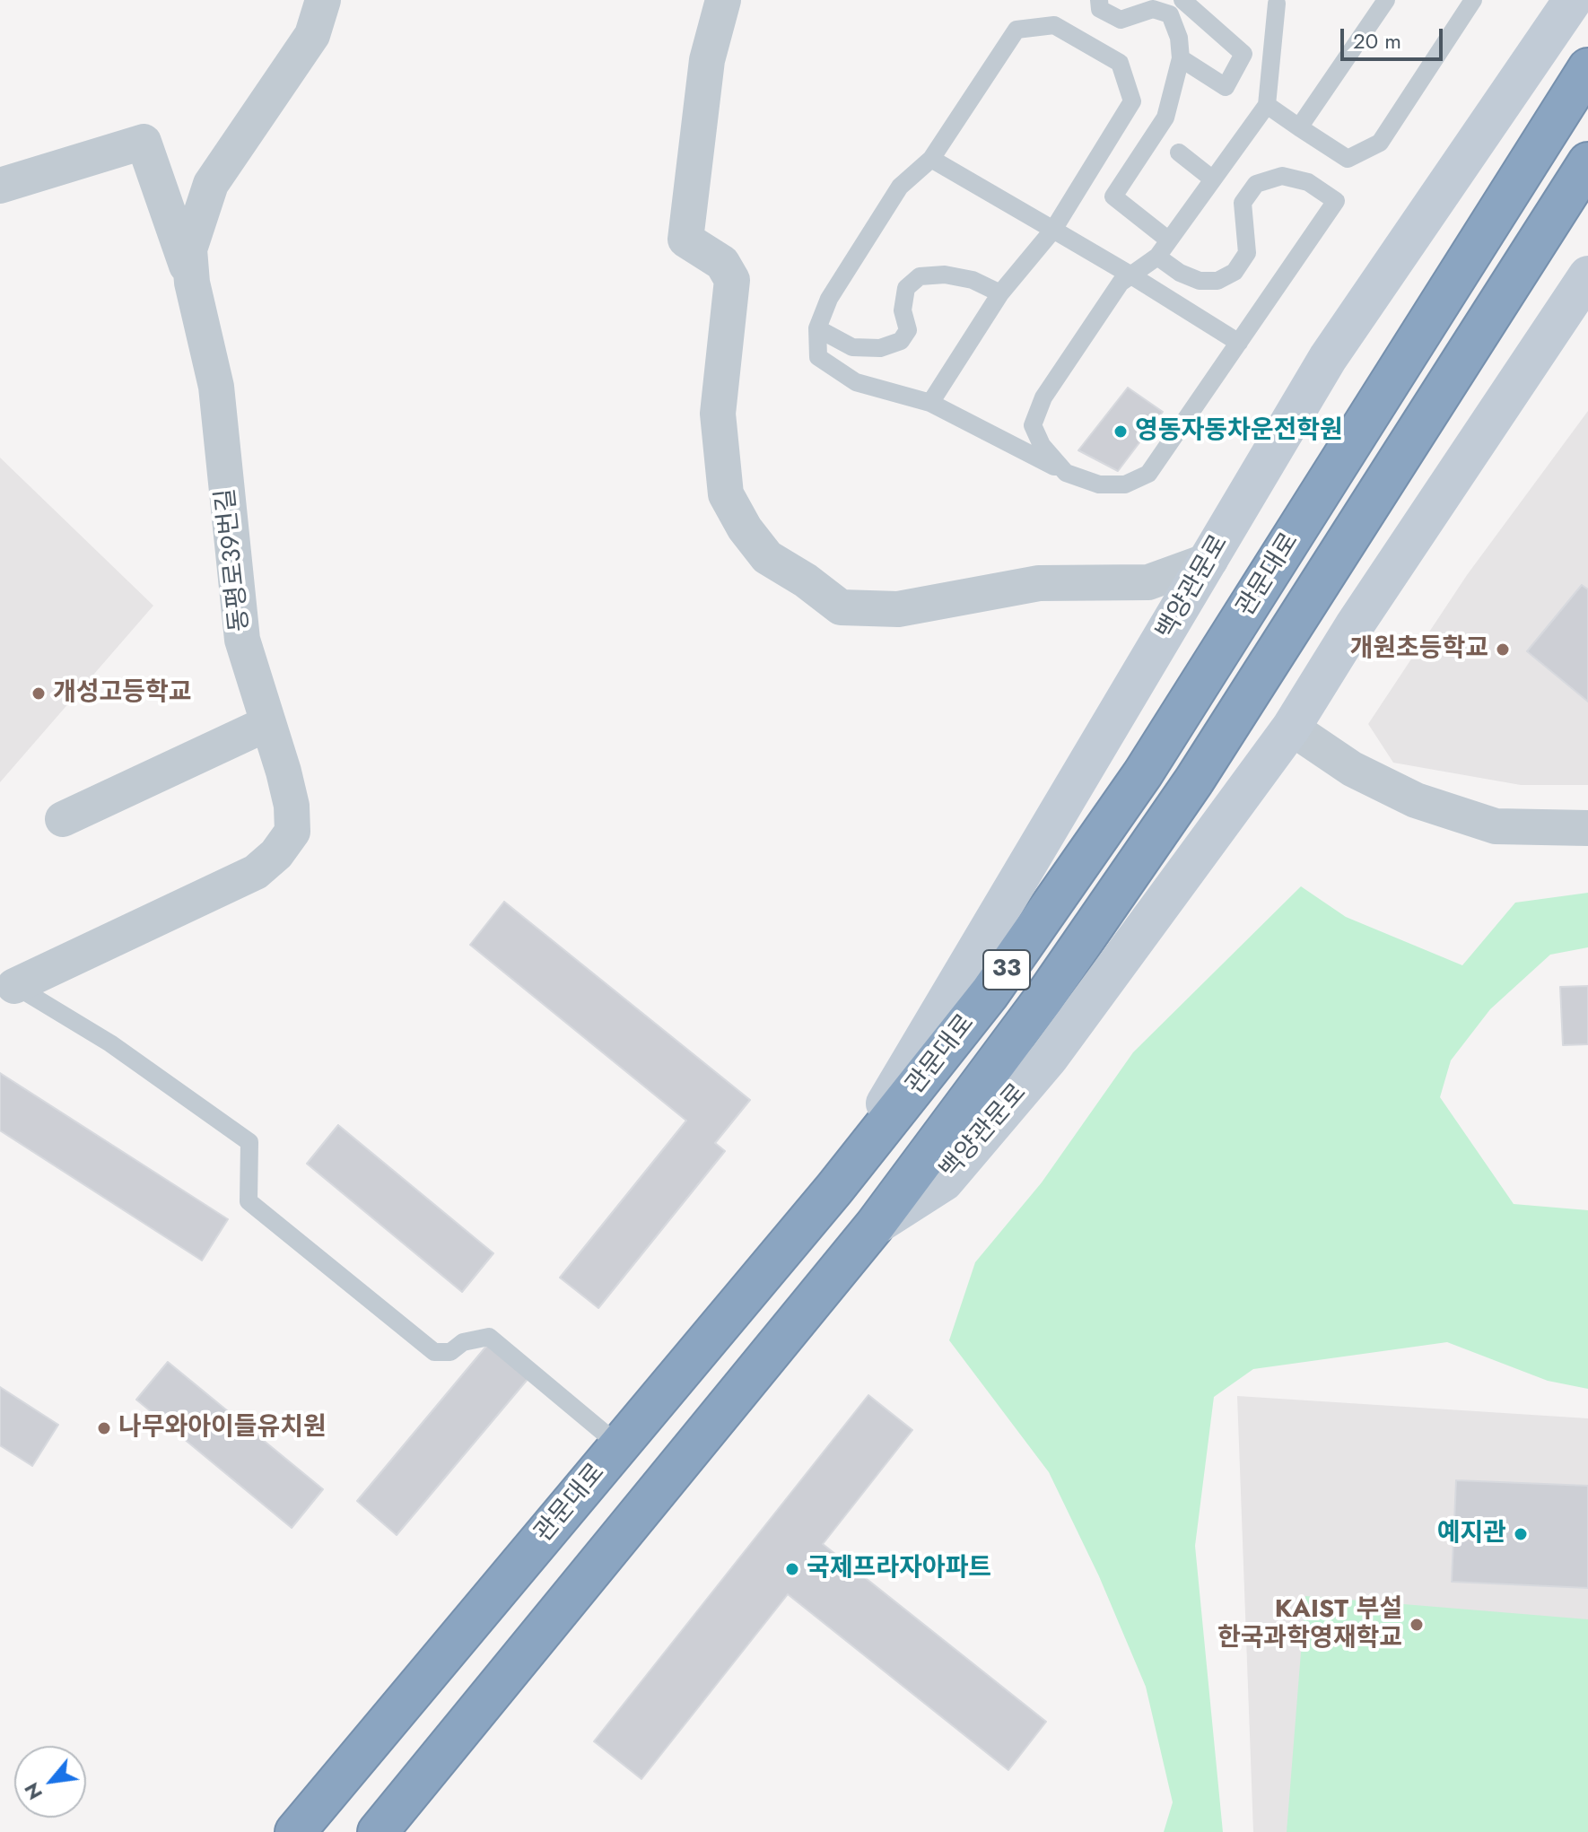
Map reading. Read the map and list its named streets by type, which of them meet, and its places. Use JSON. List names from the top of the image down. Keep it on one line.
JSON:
{"streets":{"highway":["관문대로","33"],"main road":["백양관문로"],"street":["동평로39번길"]},"crossings":[["관문대로","백양관문로"]],"places":["영동자동차운전학원","개원초등학교","개성고등학교","나무와아이들유치원","예지관","국제프라자아파트","KAIST 부설 한국과학영재학교"],"scale_bar":"20 m","north":"bottom left"}
